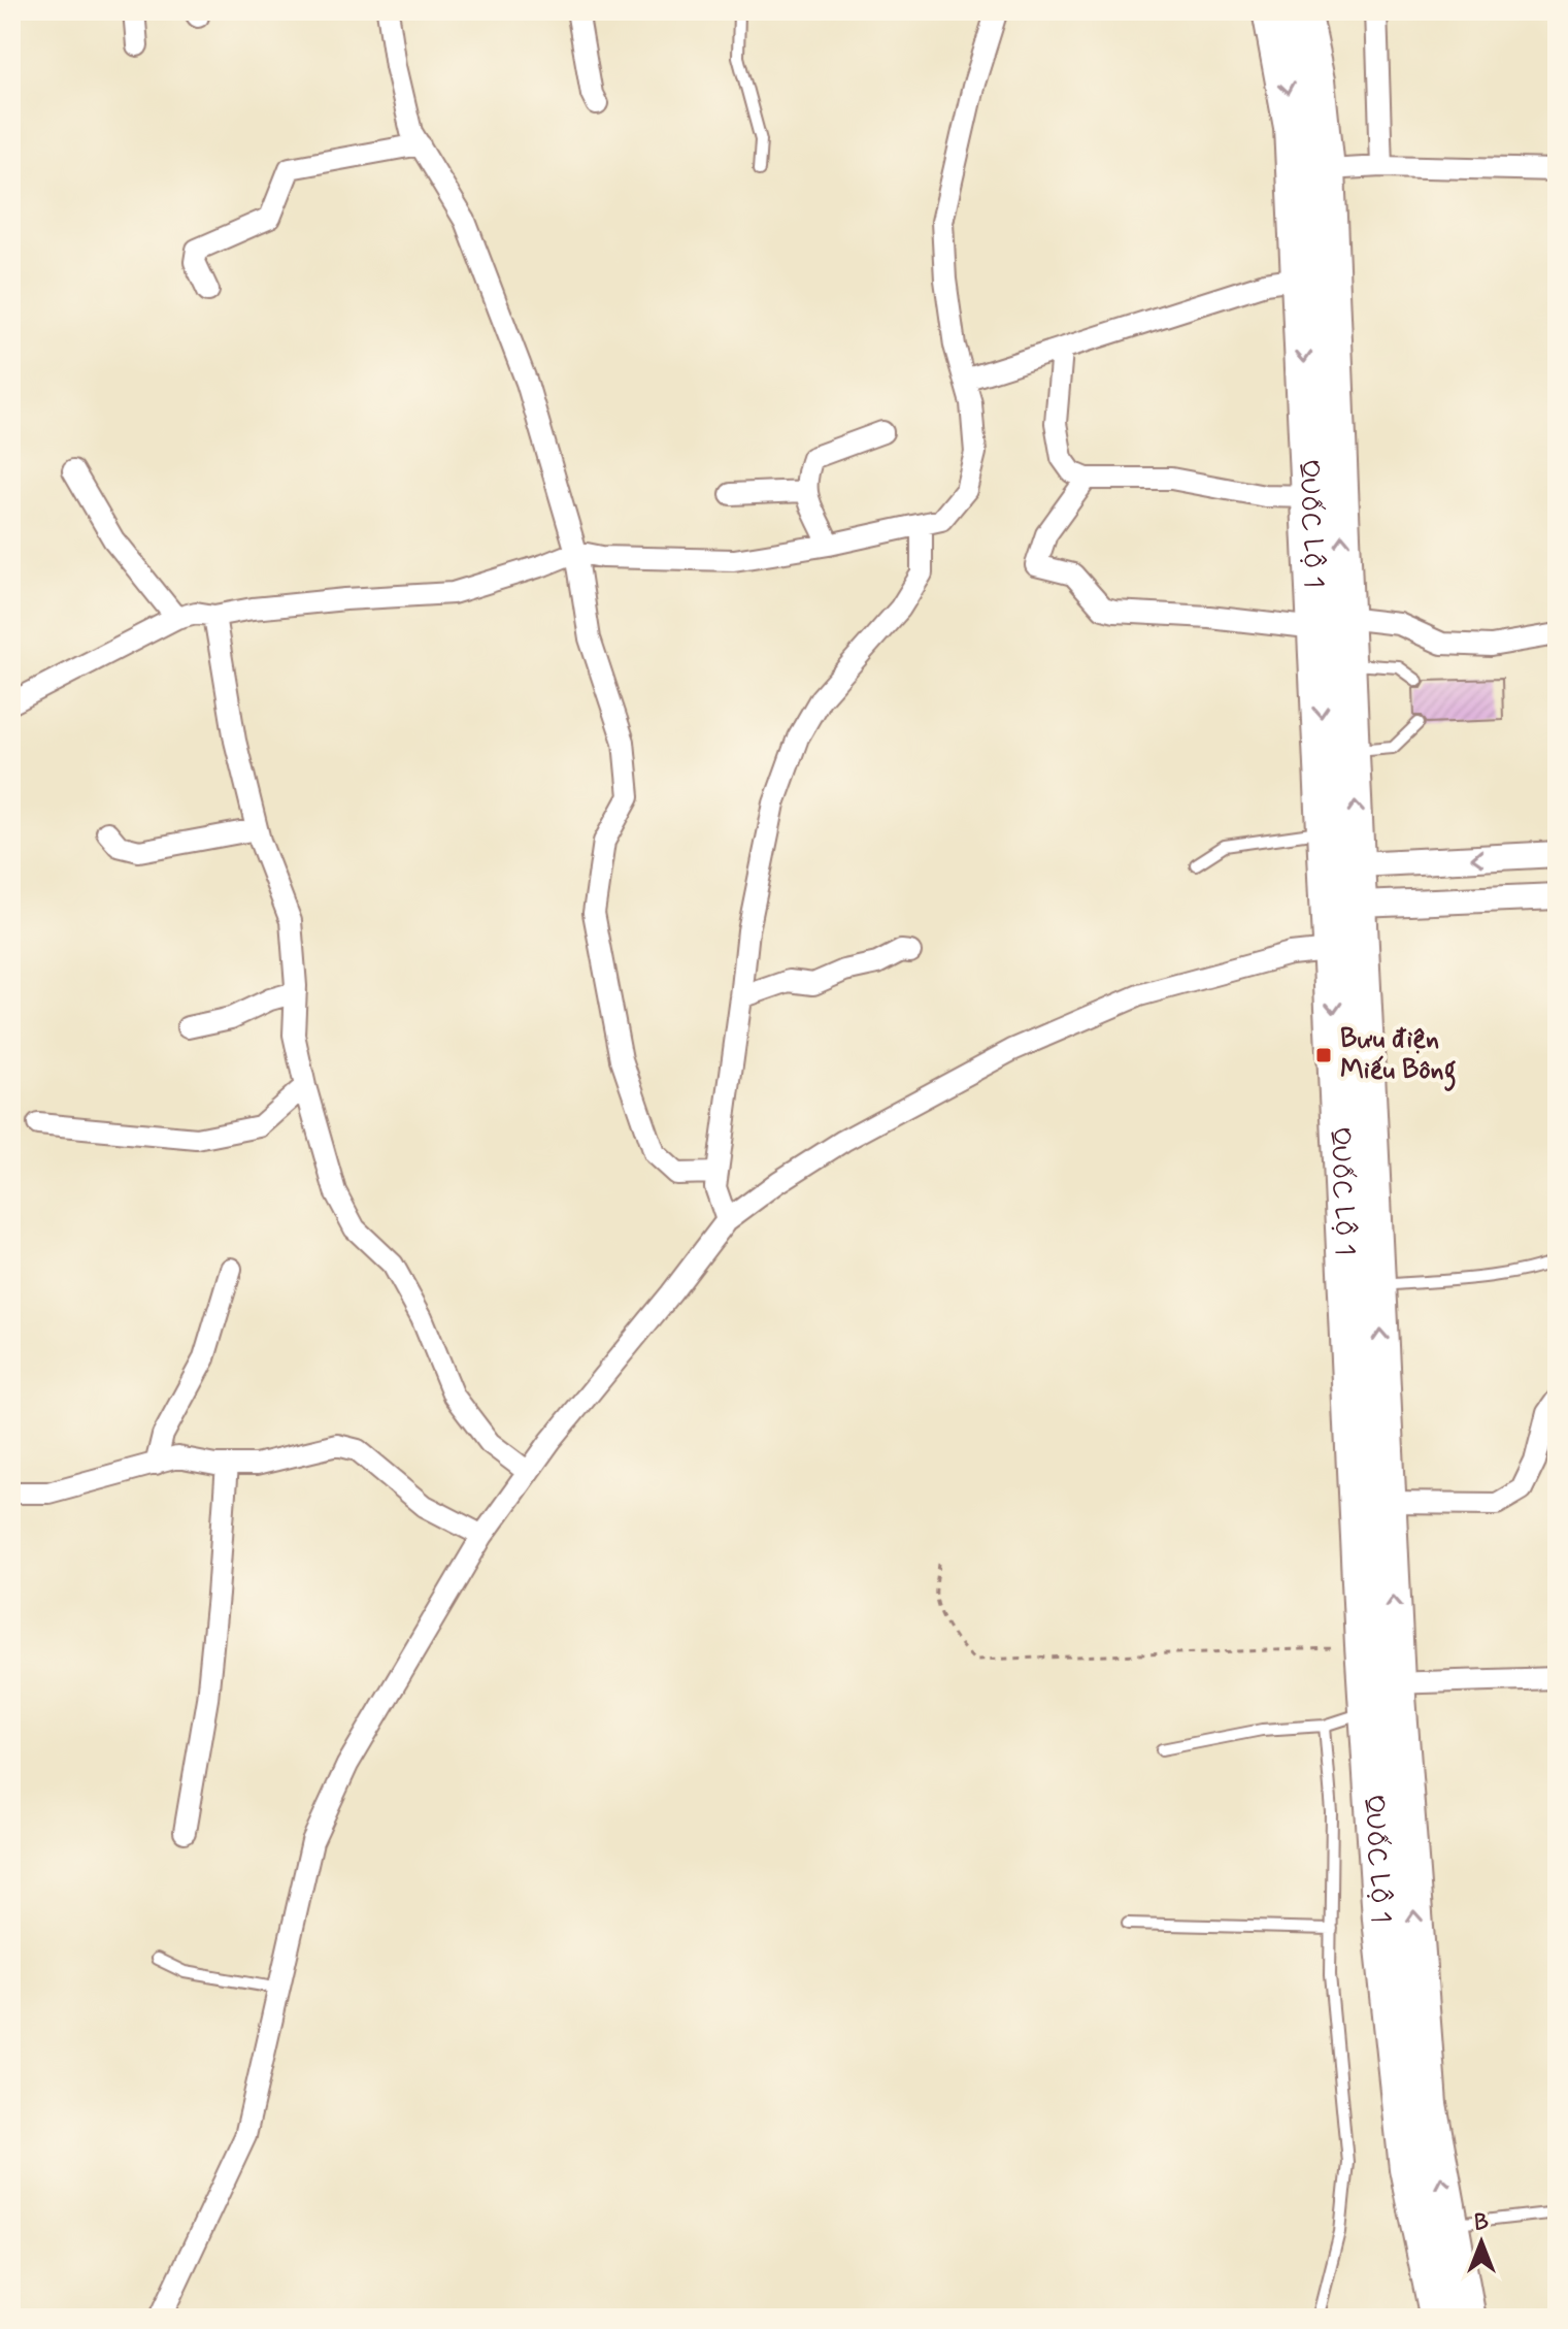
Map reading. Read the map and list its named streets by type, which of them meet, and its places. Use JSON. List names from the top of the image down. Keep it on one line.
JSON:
{"streets":{"highway":["QUỐC LỘ 1"]},"places":{"transit":["Bưu điện Miếu Bông"]},"north":"top"}
